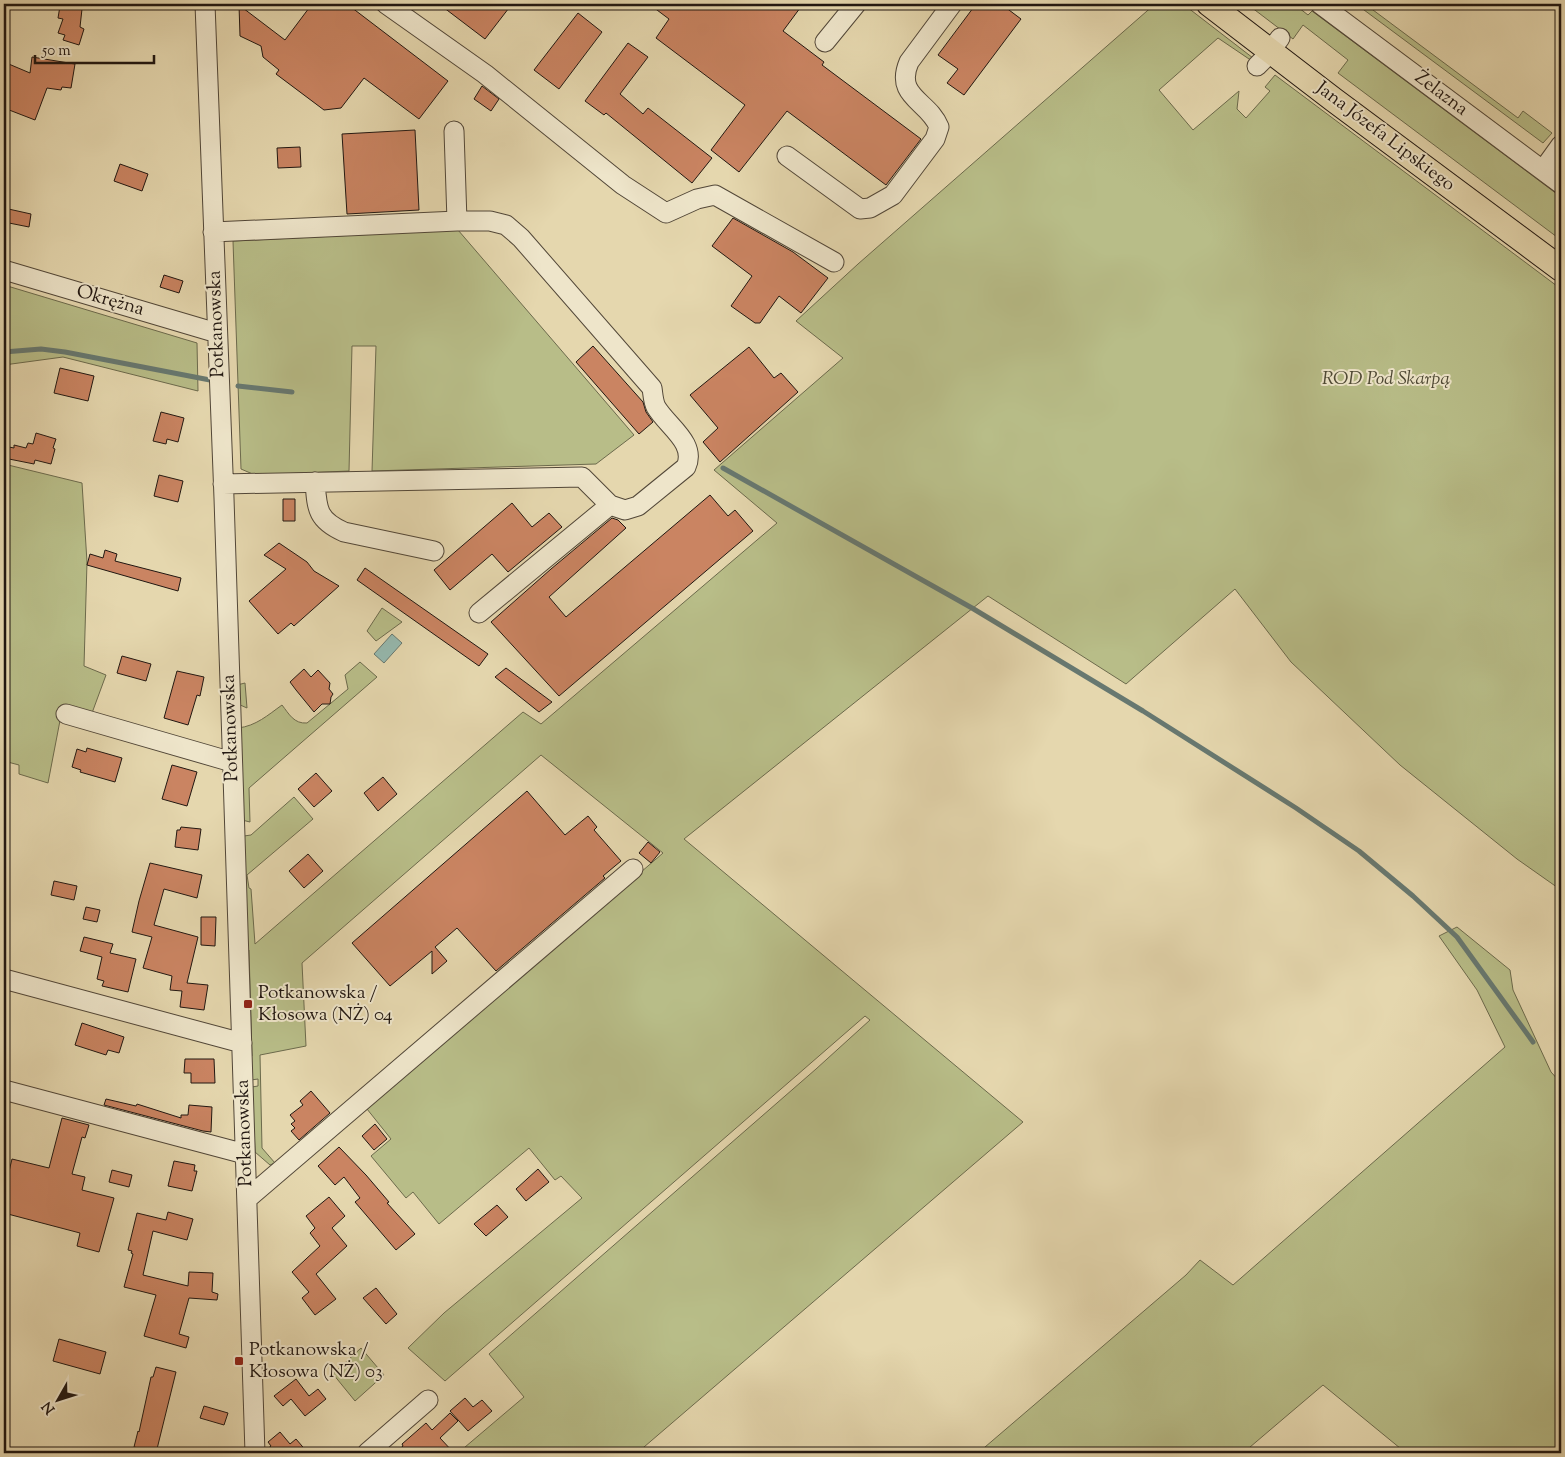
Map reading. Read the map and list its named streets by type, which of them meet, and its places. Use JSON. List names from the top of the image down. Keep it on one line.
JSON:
{"streets":{"main road":["Jana Józefa Lipskiego"],"street":["Żelazna","Okrężna","Potkanowska"]},"crossings":[["Okrężna","Potkanowska"]],"parks":["ROD Pod Skarpą"],"places":{"transit":["Potkanowska / Kłosowa (NŻ) 04","Potkanowska / Kłosowa (NŻ) 03"]},"scale_bar":"50 m","north":"bottom left"}
